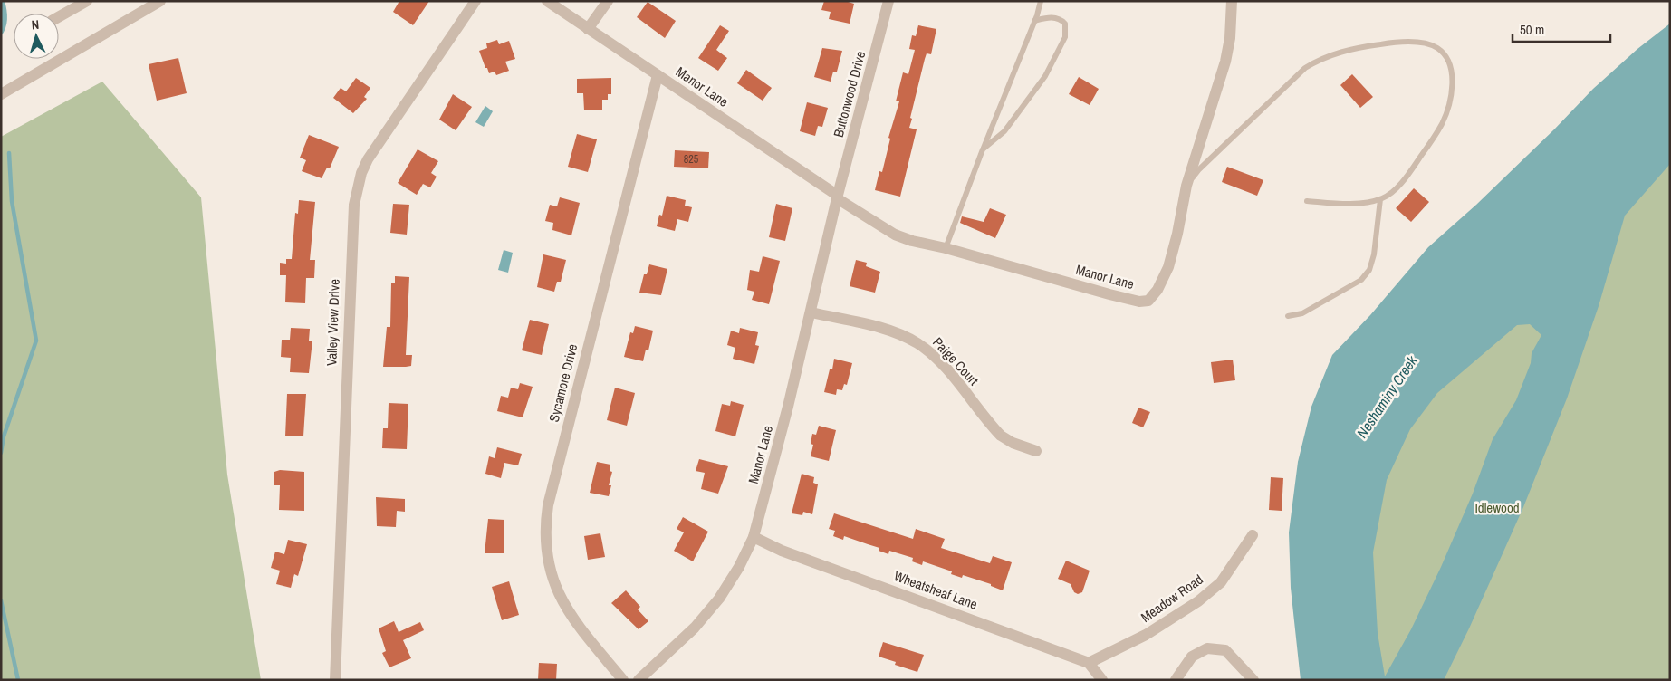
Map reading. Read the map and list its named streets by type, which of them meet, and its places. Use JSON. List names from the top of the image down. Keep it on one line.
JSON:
{"streets":{"street":["Manor Lane","Buttonwood Drive","Valley View Drive","Paige Court","Sycamore Drive","Wheatsheaf Lane","Meadow Road"]},"crossings":[["Manor Lane","Buttonwood Drive"],["Manor Lane","Paige Court"],["Manor Lane","Sycamore Drive"],["Manor Lane","Wheatsheaf Lane"],["Wheatsheaf Lane","Meadow Road"]],"water":["Neshaminy Creek"],"parks":["Idlewood"],"house_numbers":["825"],"scale_bar":"50 m","north":"top"}
